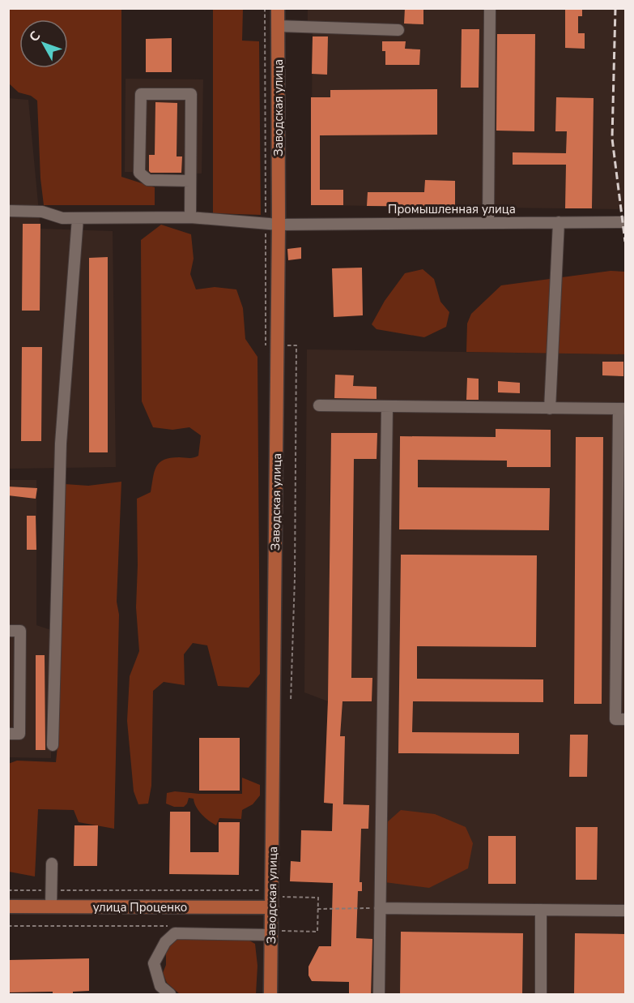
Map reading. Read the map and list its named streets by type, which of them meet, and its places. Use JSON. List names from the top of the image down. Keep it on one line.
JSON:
{"streets":{"main road":["Заводская улица","улица Проценко"],"street":["Промышленная улица"]},"crossings":[["Заводская улица","Промышленная улица"],["Заводская улица","улица Проценко"]],"north":"top left"}
